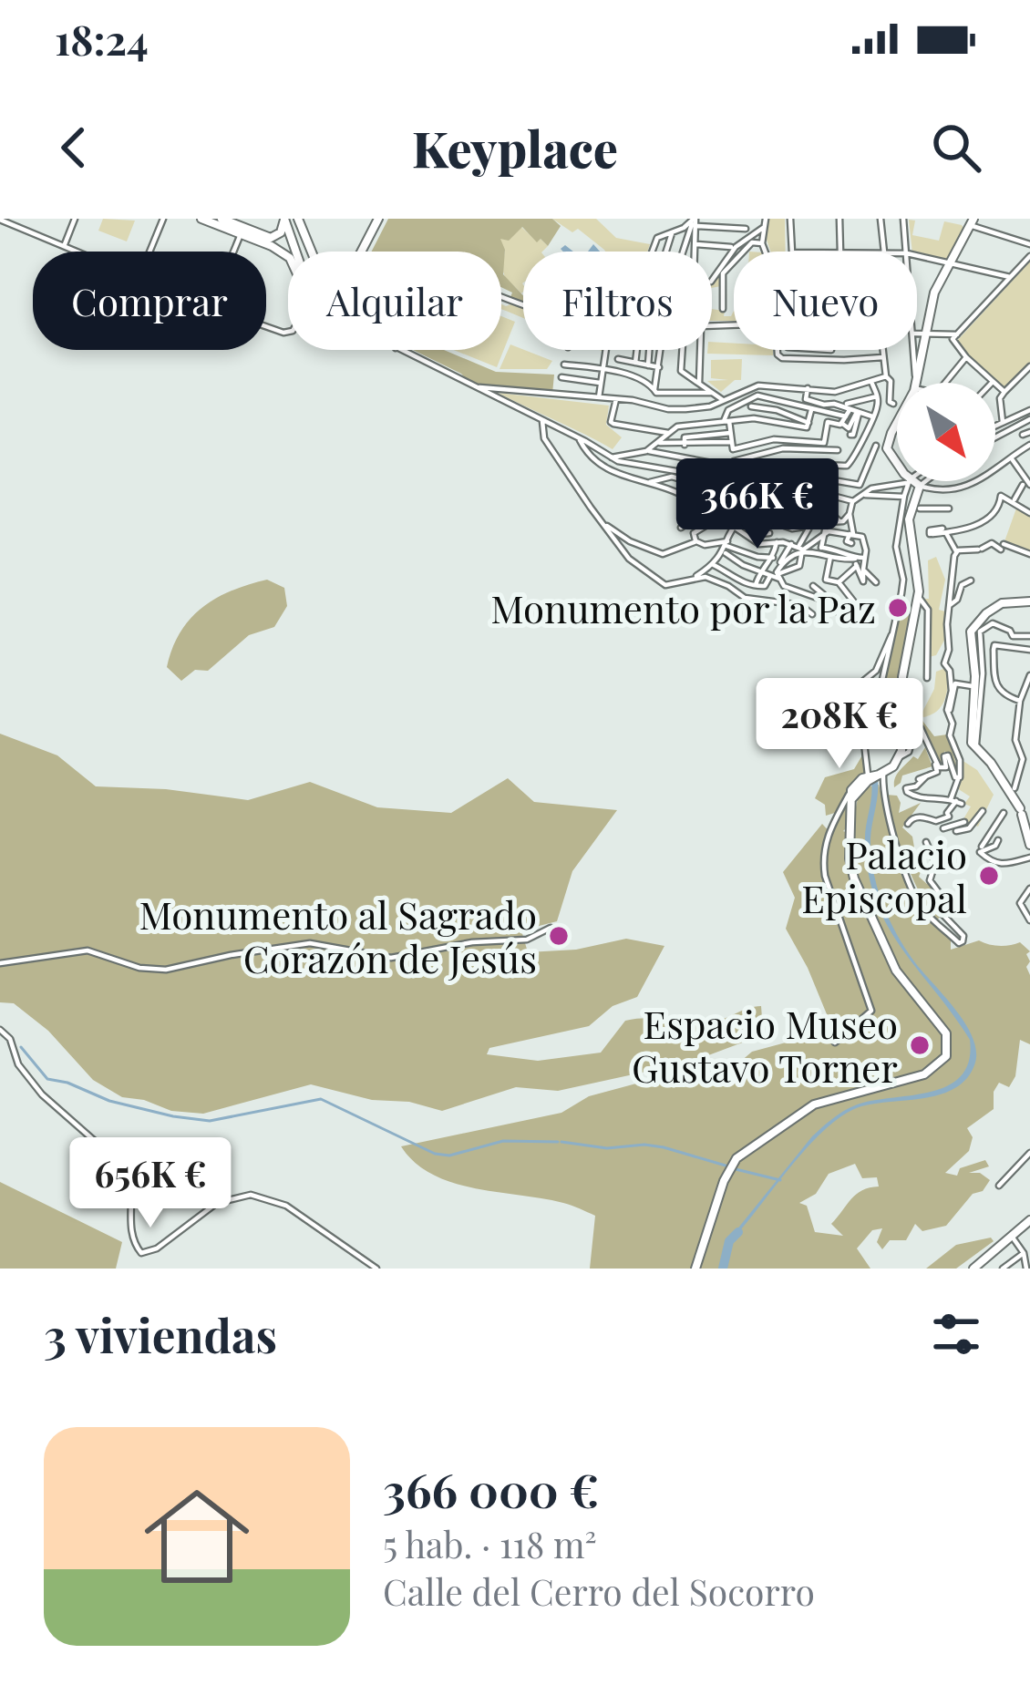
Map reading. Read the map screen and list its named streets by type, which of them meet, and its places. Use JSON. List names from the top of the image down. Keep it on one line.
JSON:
{"places":["Monumento por la Paz","Palacio Episcopal","Monumento al Sagrado Corazón de Jesús","Espacio Museo Gustavo Torner"],"north":"bottom right","page":{"status":"18:24","header":"Keyplace","chip":["Comprar","Alquilar","Filtros","Nuevo"],"price":["366K €","208K €","656K €"],"heading":"3 viviendas","list":[{"name":"366 000 €","note":"5 hab. · 118 m² · Calle del Cerro del Socorro"}]}}
